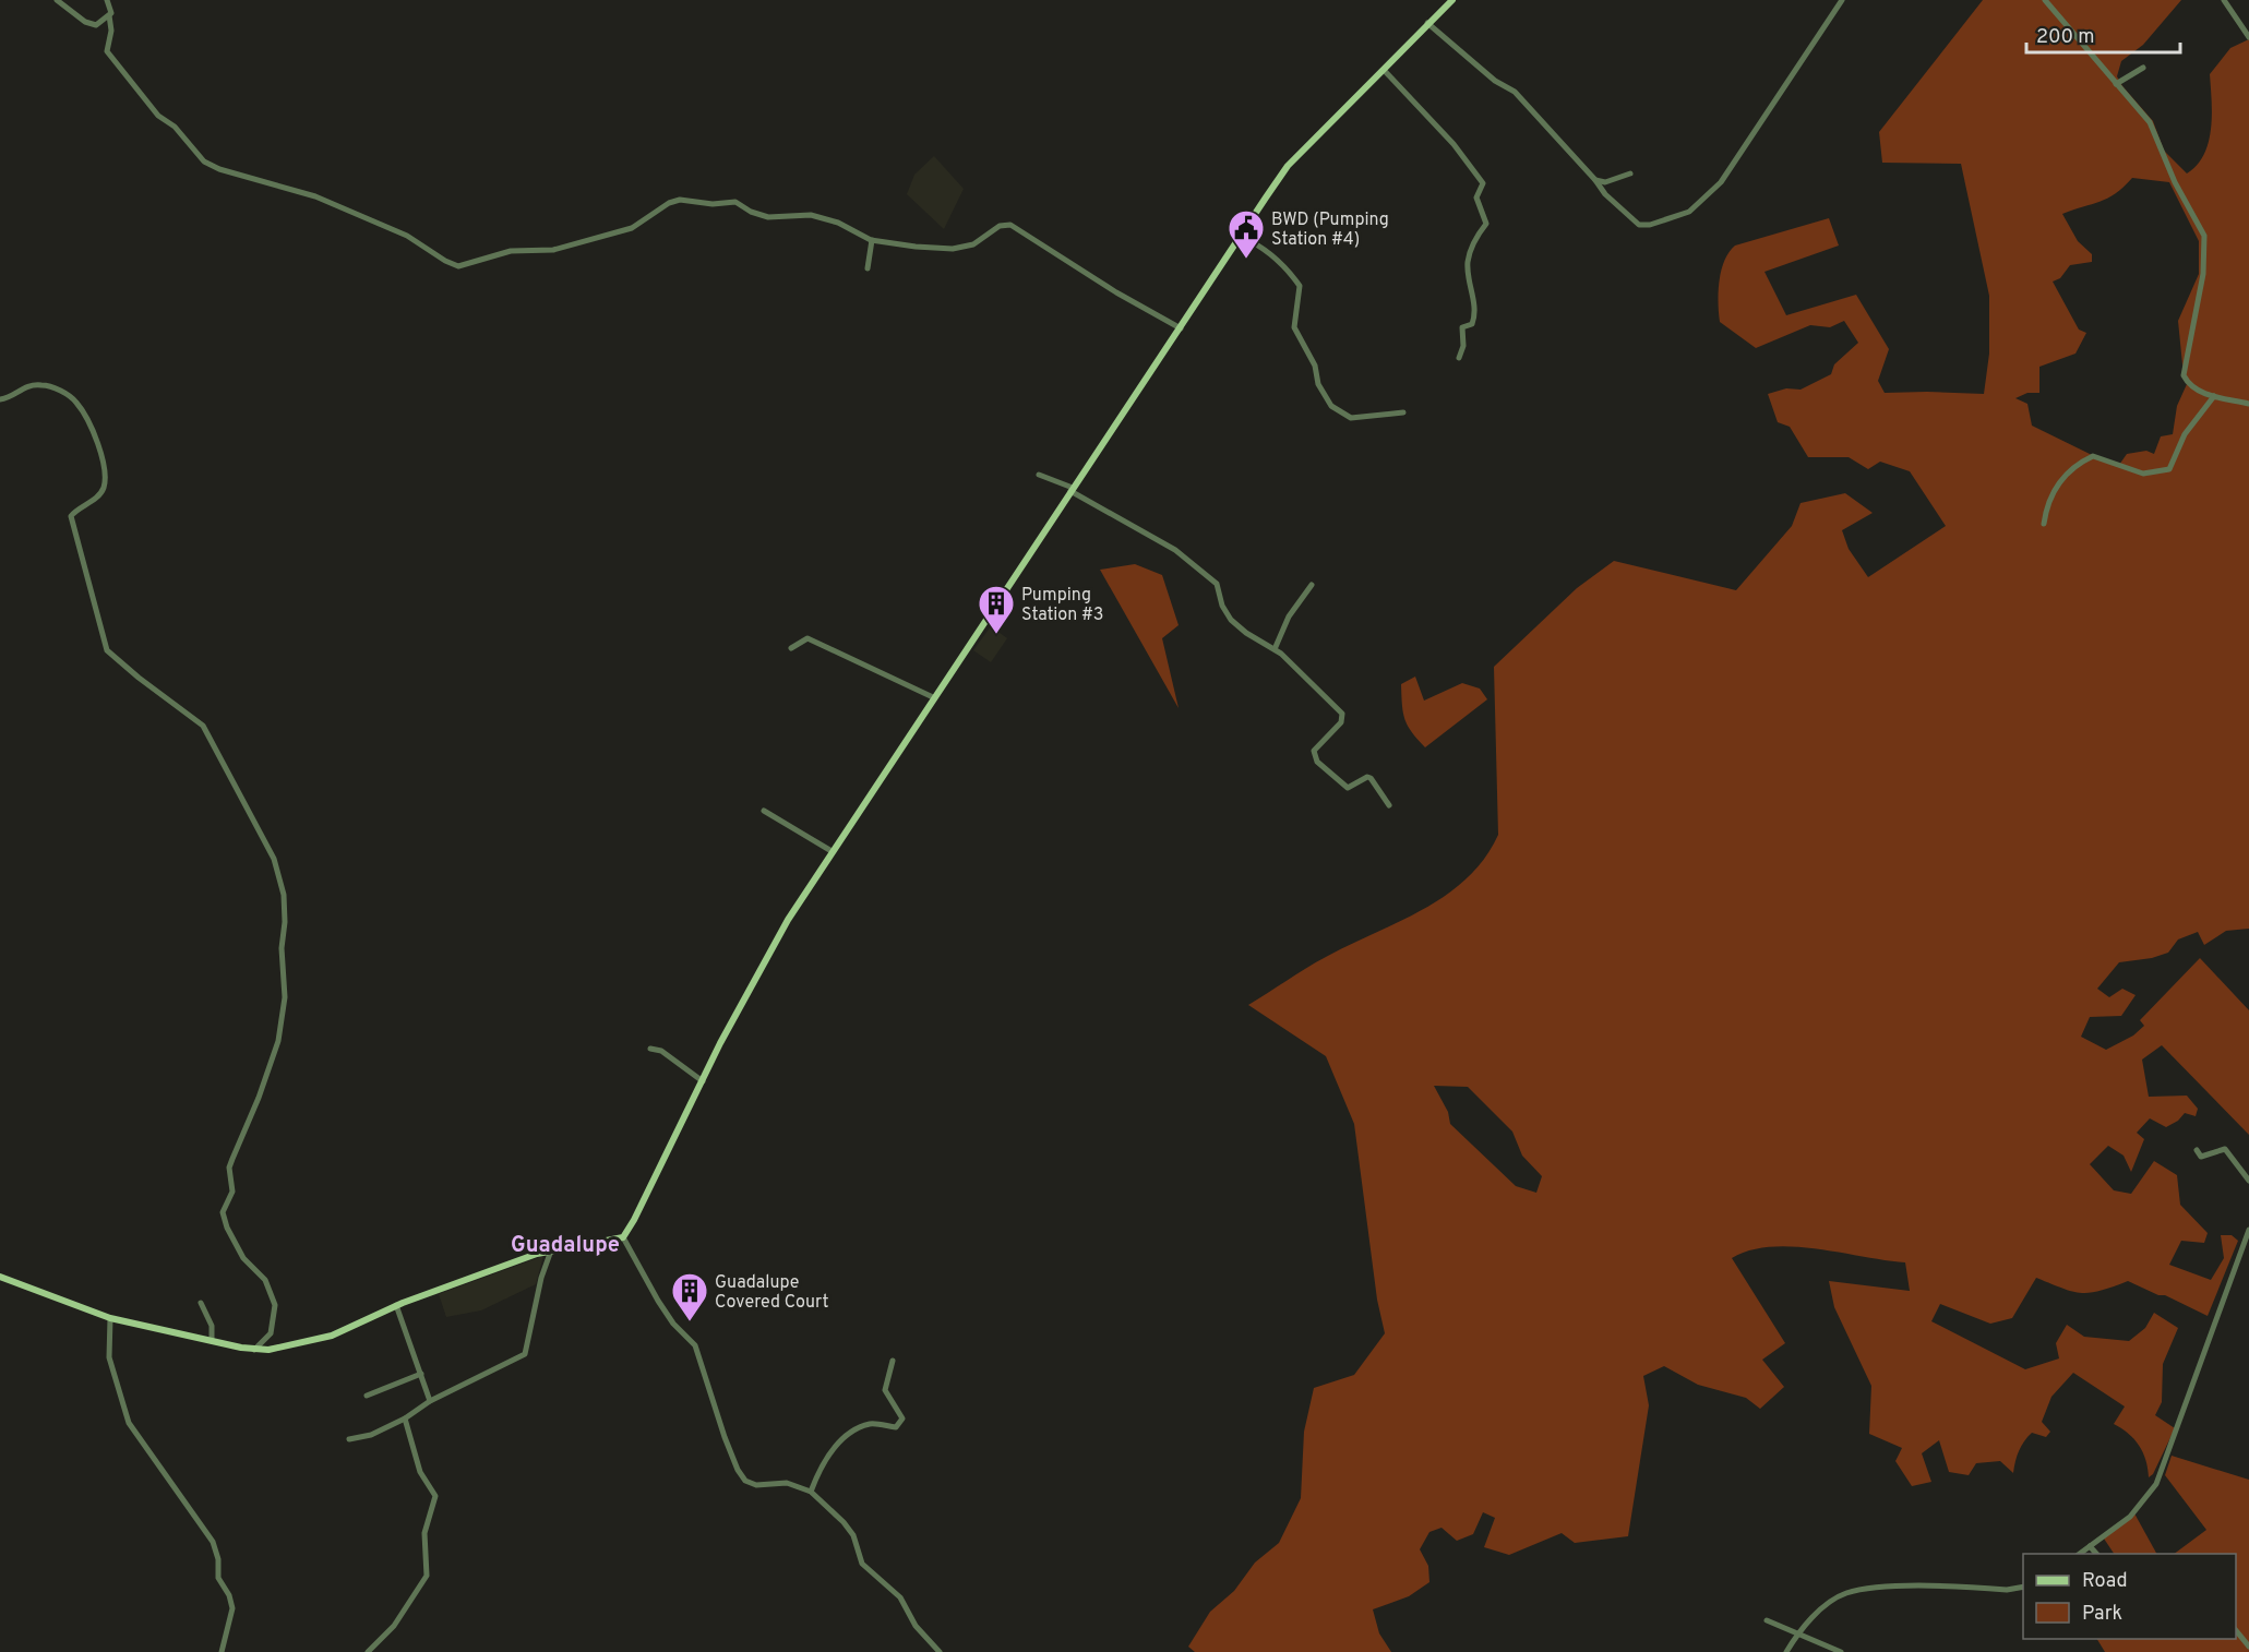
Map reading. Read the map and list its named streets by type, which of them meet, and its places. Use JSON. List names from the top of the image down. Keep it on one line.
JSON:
{"districts":["Guadalupe"],"places":{"public building":["BWD (Pumping Station #4)"],"building":["Pumping Station #3","Guadalupe Covered Court"]},"legend":["Road","Park"],"scale_bar":"200 m"}
